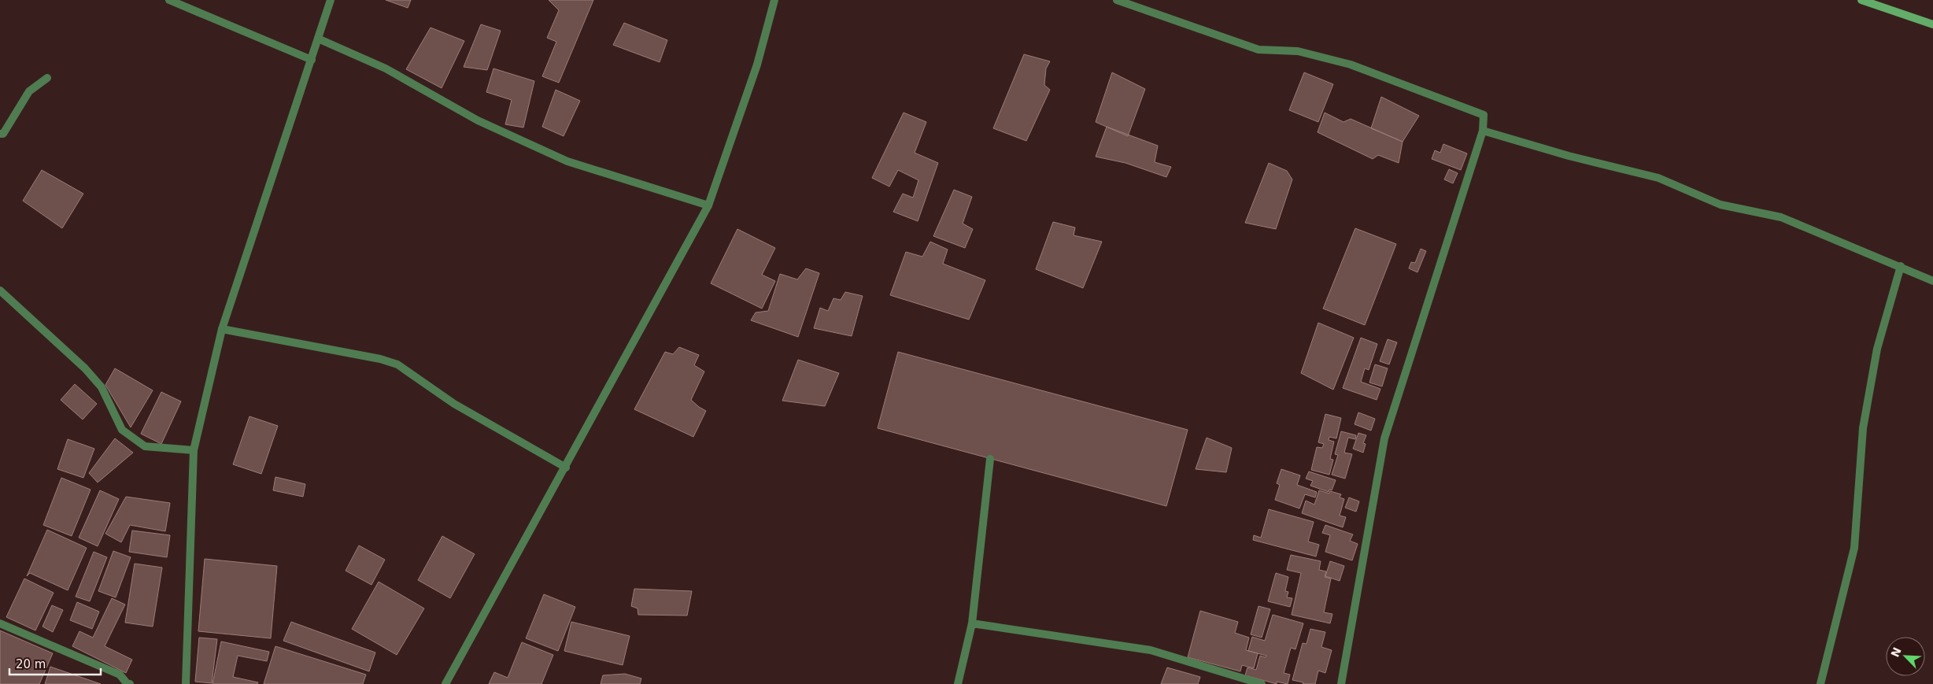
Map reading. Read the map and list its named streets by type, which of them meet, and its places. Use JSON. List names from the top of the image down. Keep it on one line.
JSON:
{"scale_bar":"20 m","north":"top left"}
